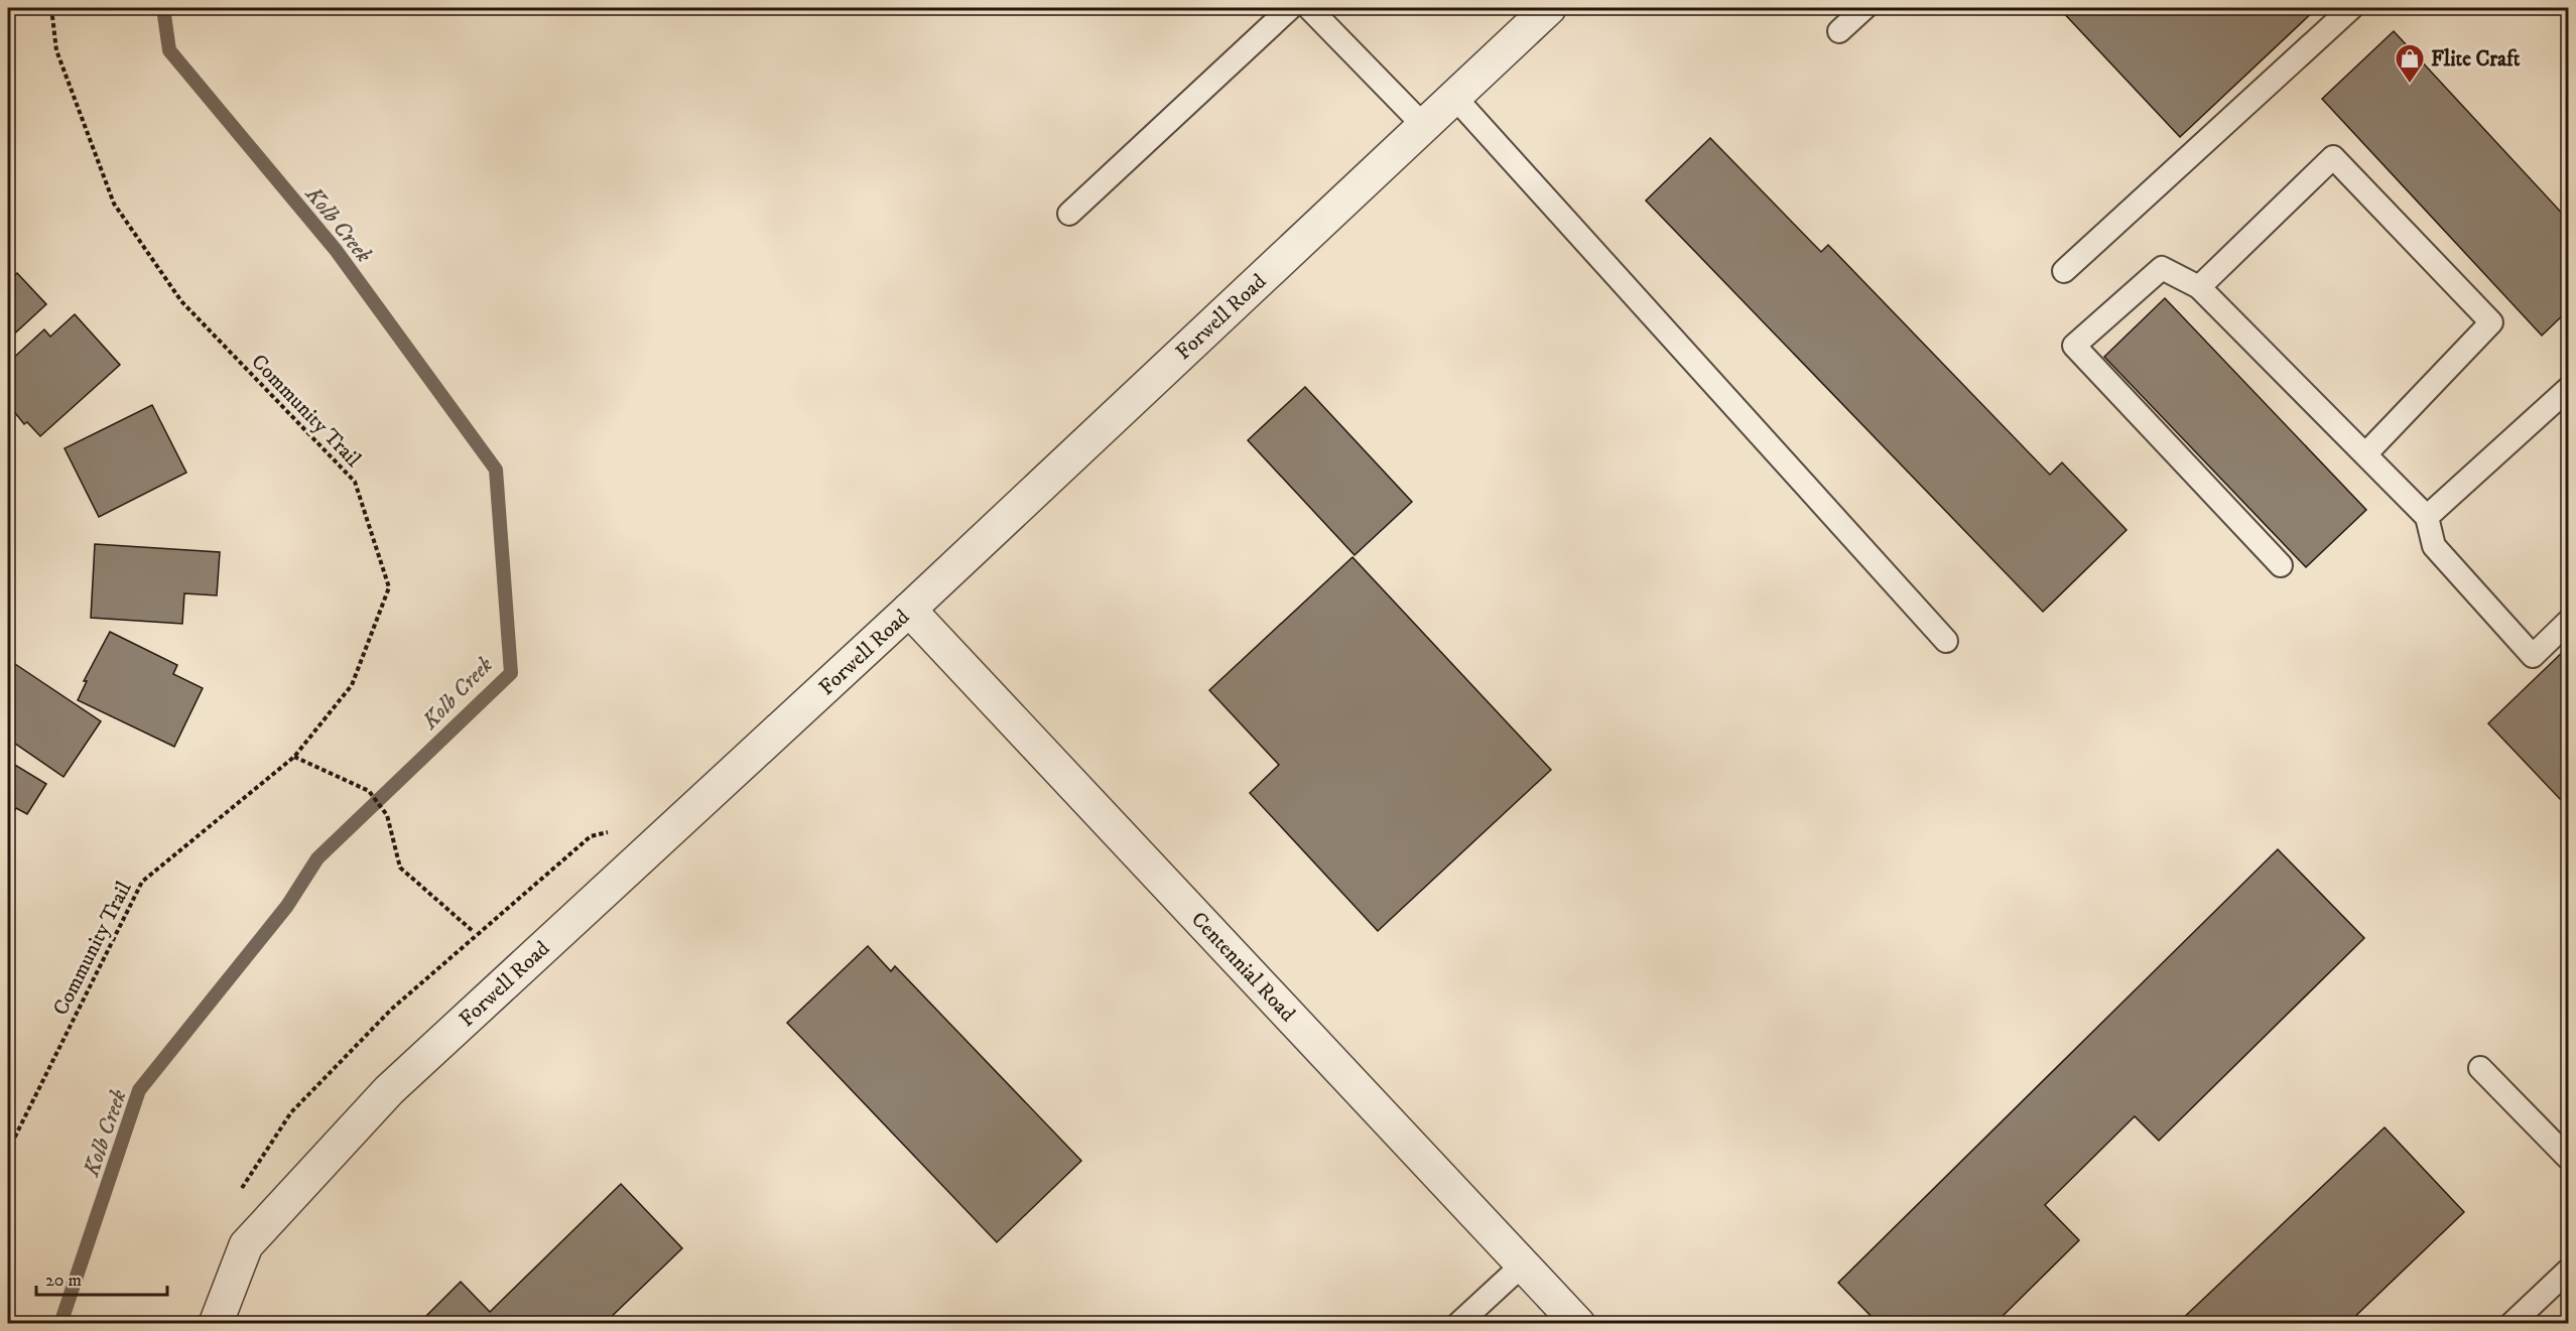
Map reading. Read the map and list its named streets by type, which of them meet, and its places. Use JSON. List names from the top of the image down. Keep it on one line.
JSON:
{"streets":{"street":["Forwell Road","Centennial Road"],"path":["Community Trail"]},"crossings":[["Forwell Road","Centennial Road"]],"water":["Kolb Creek"],"places":{"shop":["Flite Craft"]},"scale_bar":"20 m"}
